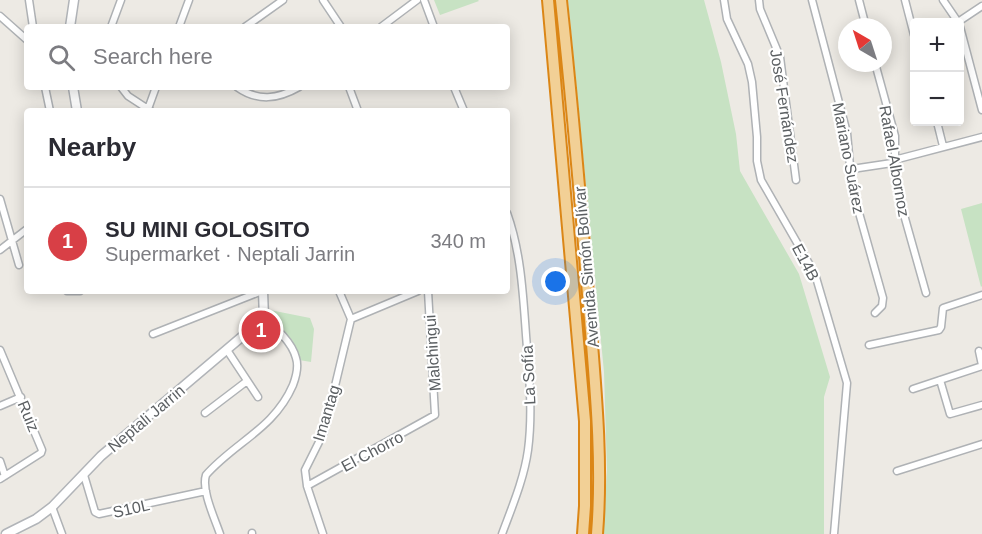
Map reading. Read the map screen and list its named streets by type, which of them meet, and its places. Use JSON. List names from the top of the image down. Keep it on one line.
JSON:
{"streets":{"highway":["Avenida Simón Bolívar"],"street":["José Fernández","Mariano Suárez","Rafael Albornoz","E14B","Malchingui","La Sofía","Imantag","Ruiz","Neptali Jarrin","El Chorro","S10L"]},"crossings":[["Malchingui","El Chorro"],["Imantag","El Chorro"],["Neptali Jarrin","S10L"]],"north":"top left","page":{"map_buttons":["+","−"],"search":"Search here","heading":"Nearby","list":[{"mark":"1","name":"SU MINI GOLOSITO","note":"Supermarket · Neptali Jarrin","value":"340 m"}],"pins":"1"}}
